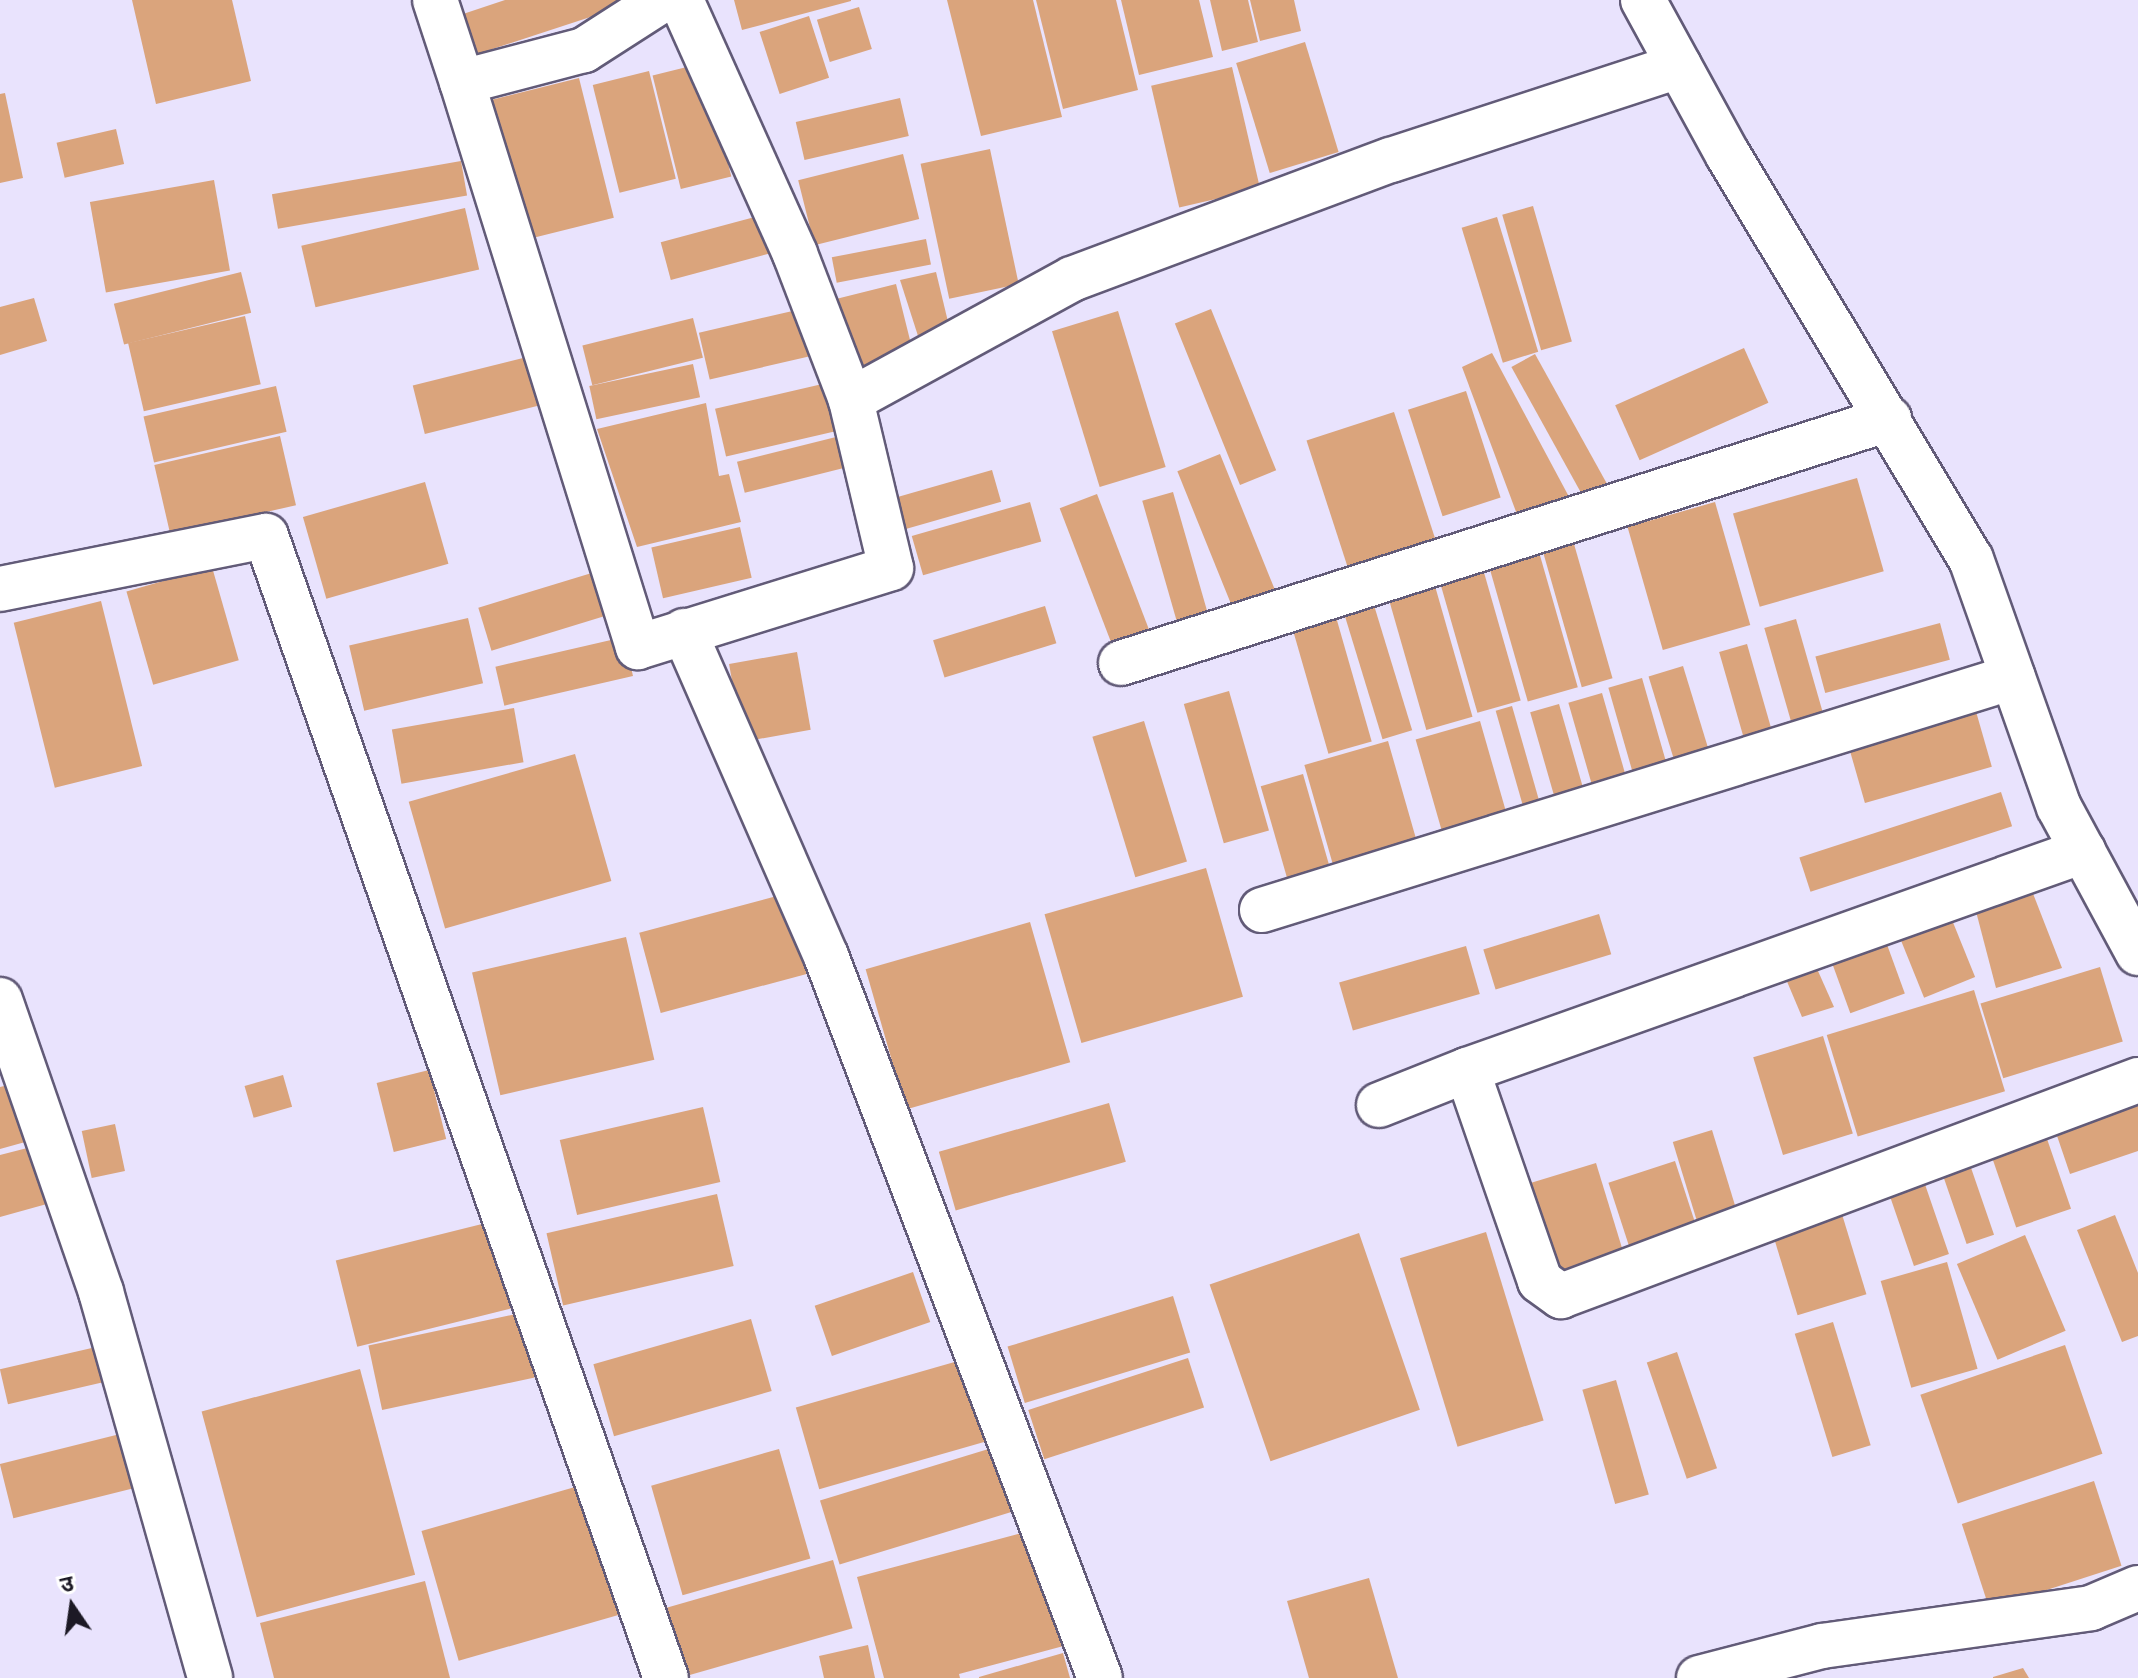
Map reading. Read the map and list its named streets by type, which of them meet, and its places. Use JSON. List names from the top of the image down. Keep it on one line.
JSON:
{"north":"top"}
